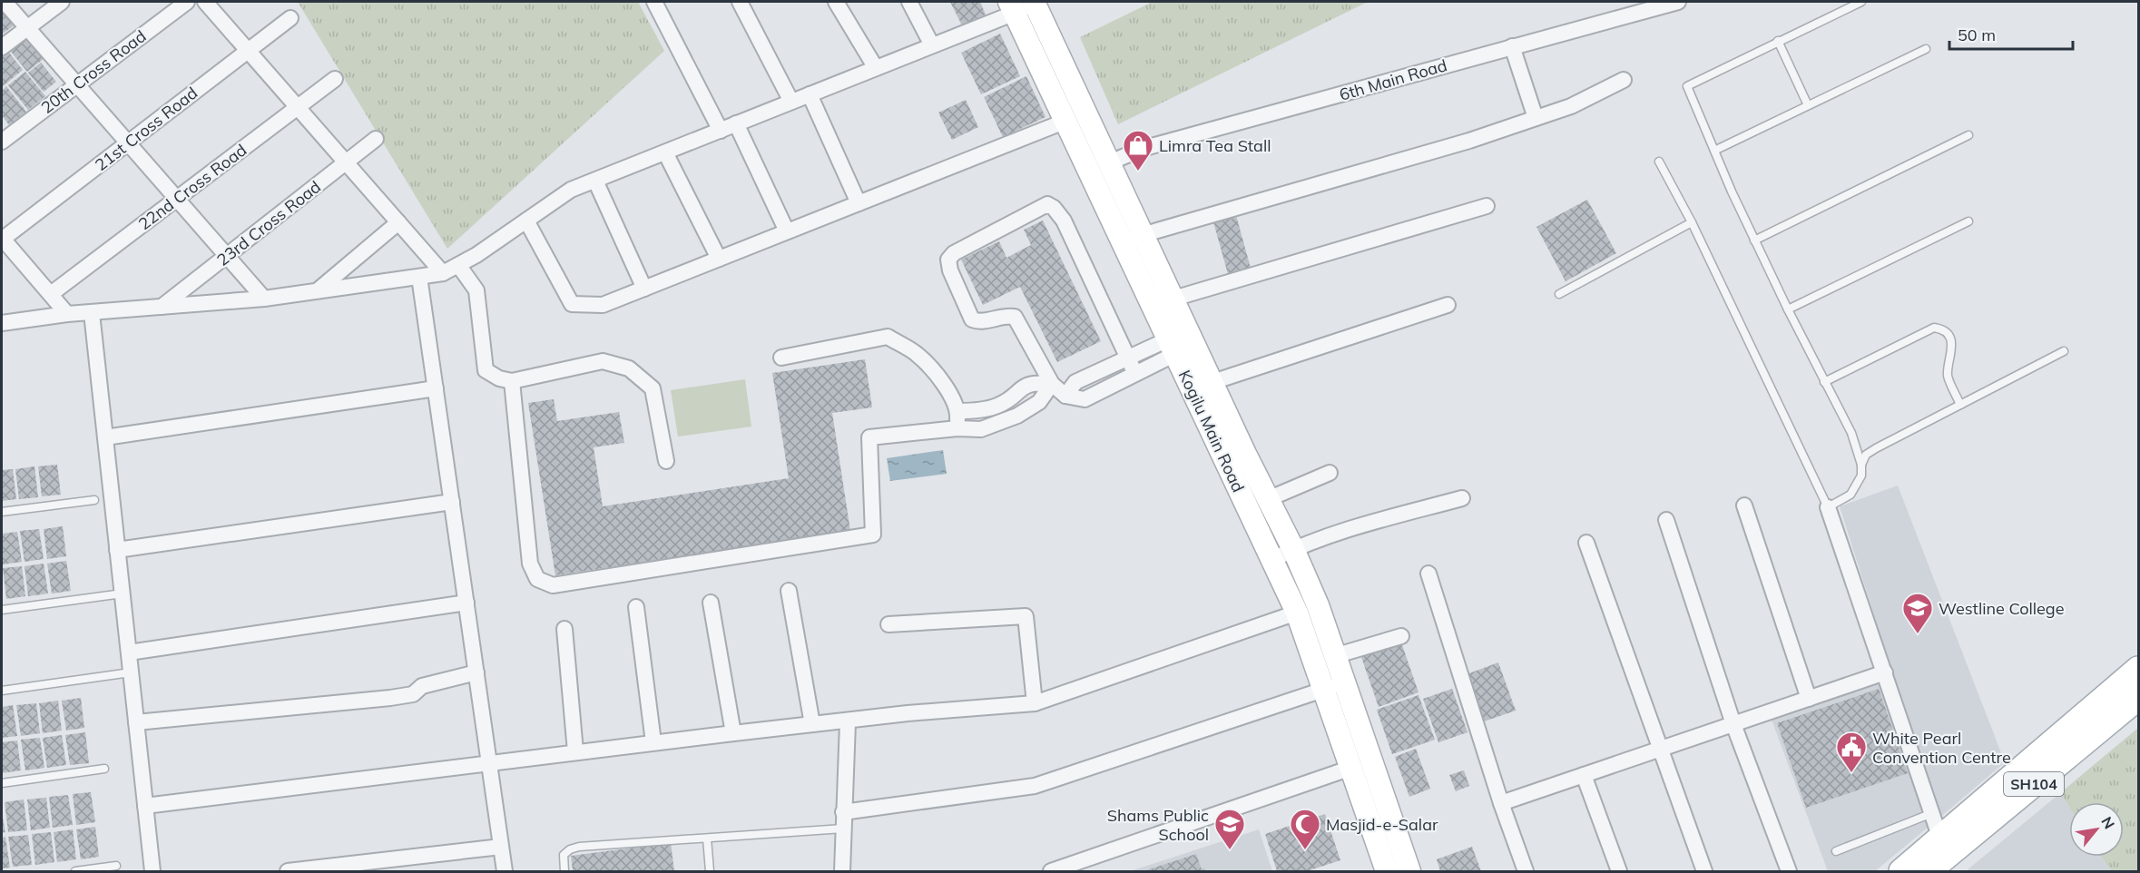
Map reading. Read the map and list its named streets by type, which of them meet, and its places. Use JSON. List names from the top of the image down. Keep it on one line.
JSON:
{"streets":{"main road":["Kogilu Main Road","SH104"],"street":["20th Cross Road","6th Main Road","21st Cross Road","22nd Cross Road","23rd Cross Road"]},"crossings":[["6th Main Road","Kogilu Main Road"]],"places":{"shop":["Limra Tea Stall"],"school or university":["Westline College","Shams Public School"],"public building":["White Pearl Convention Centre"],"mosque":["Masjid-e-Salar"]},"scale_bar":"50 m","north":"top right"}
